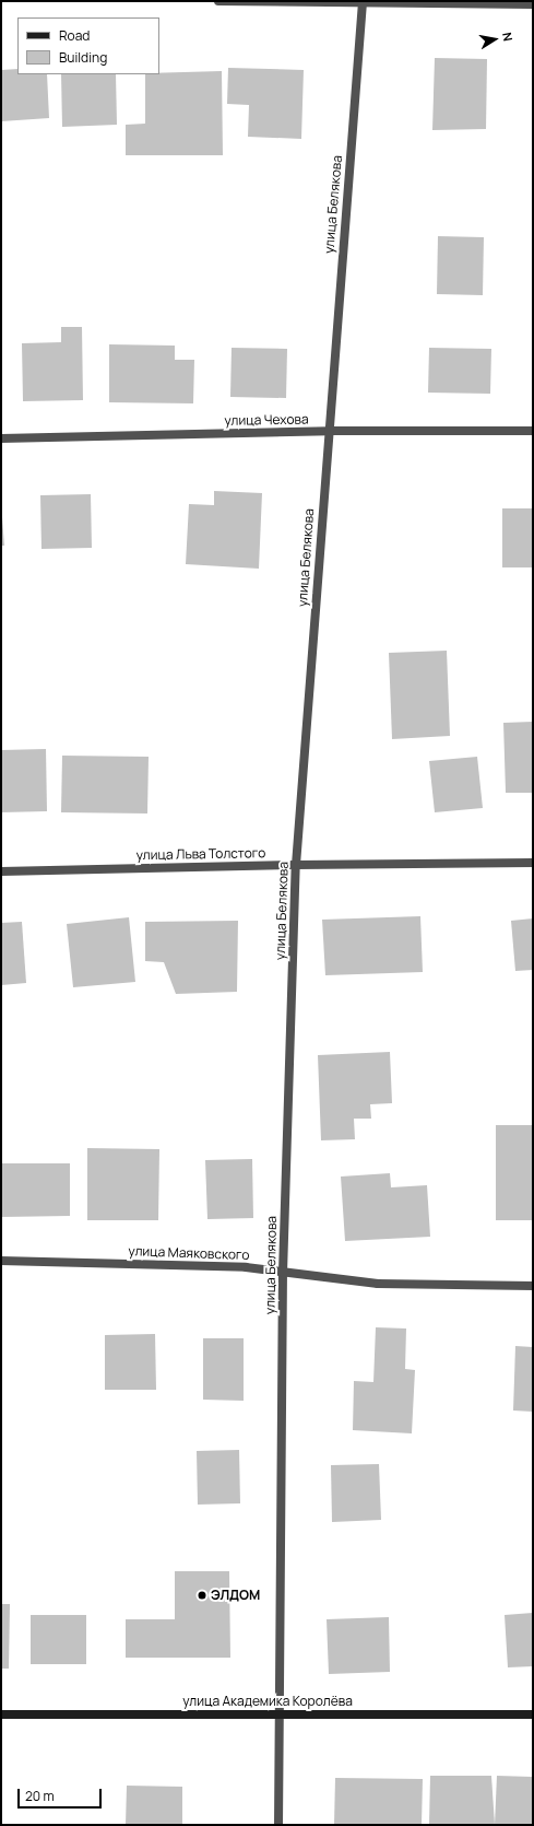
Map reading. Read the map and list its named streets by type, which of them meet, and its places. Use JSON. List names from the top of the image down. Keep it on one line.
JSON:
{"streets":{"street":["улица Белякова","улица Чехова","улица Льва Толстого","улица Маяковского","улица Академика Королёва"]},"crossings":[["улица Белякова","улица Чехова"],["улица Белякова","улица Льва Толстого"],["улица Белякова","улица Маяковского"],["улица Белякова","улица Академика Королёва"]],"places":["ЭЛДОМ"],"legend":["Road","Building"],"scale_bar":"20 m","north":"right"}
